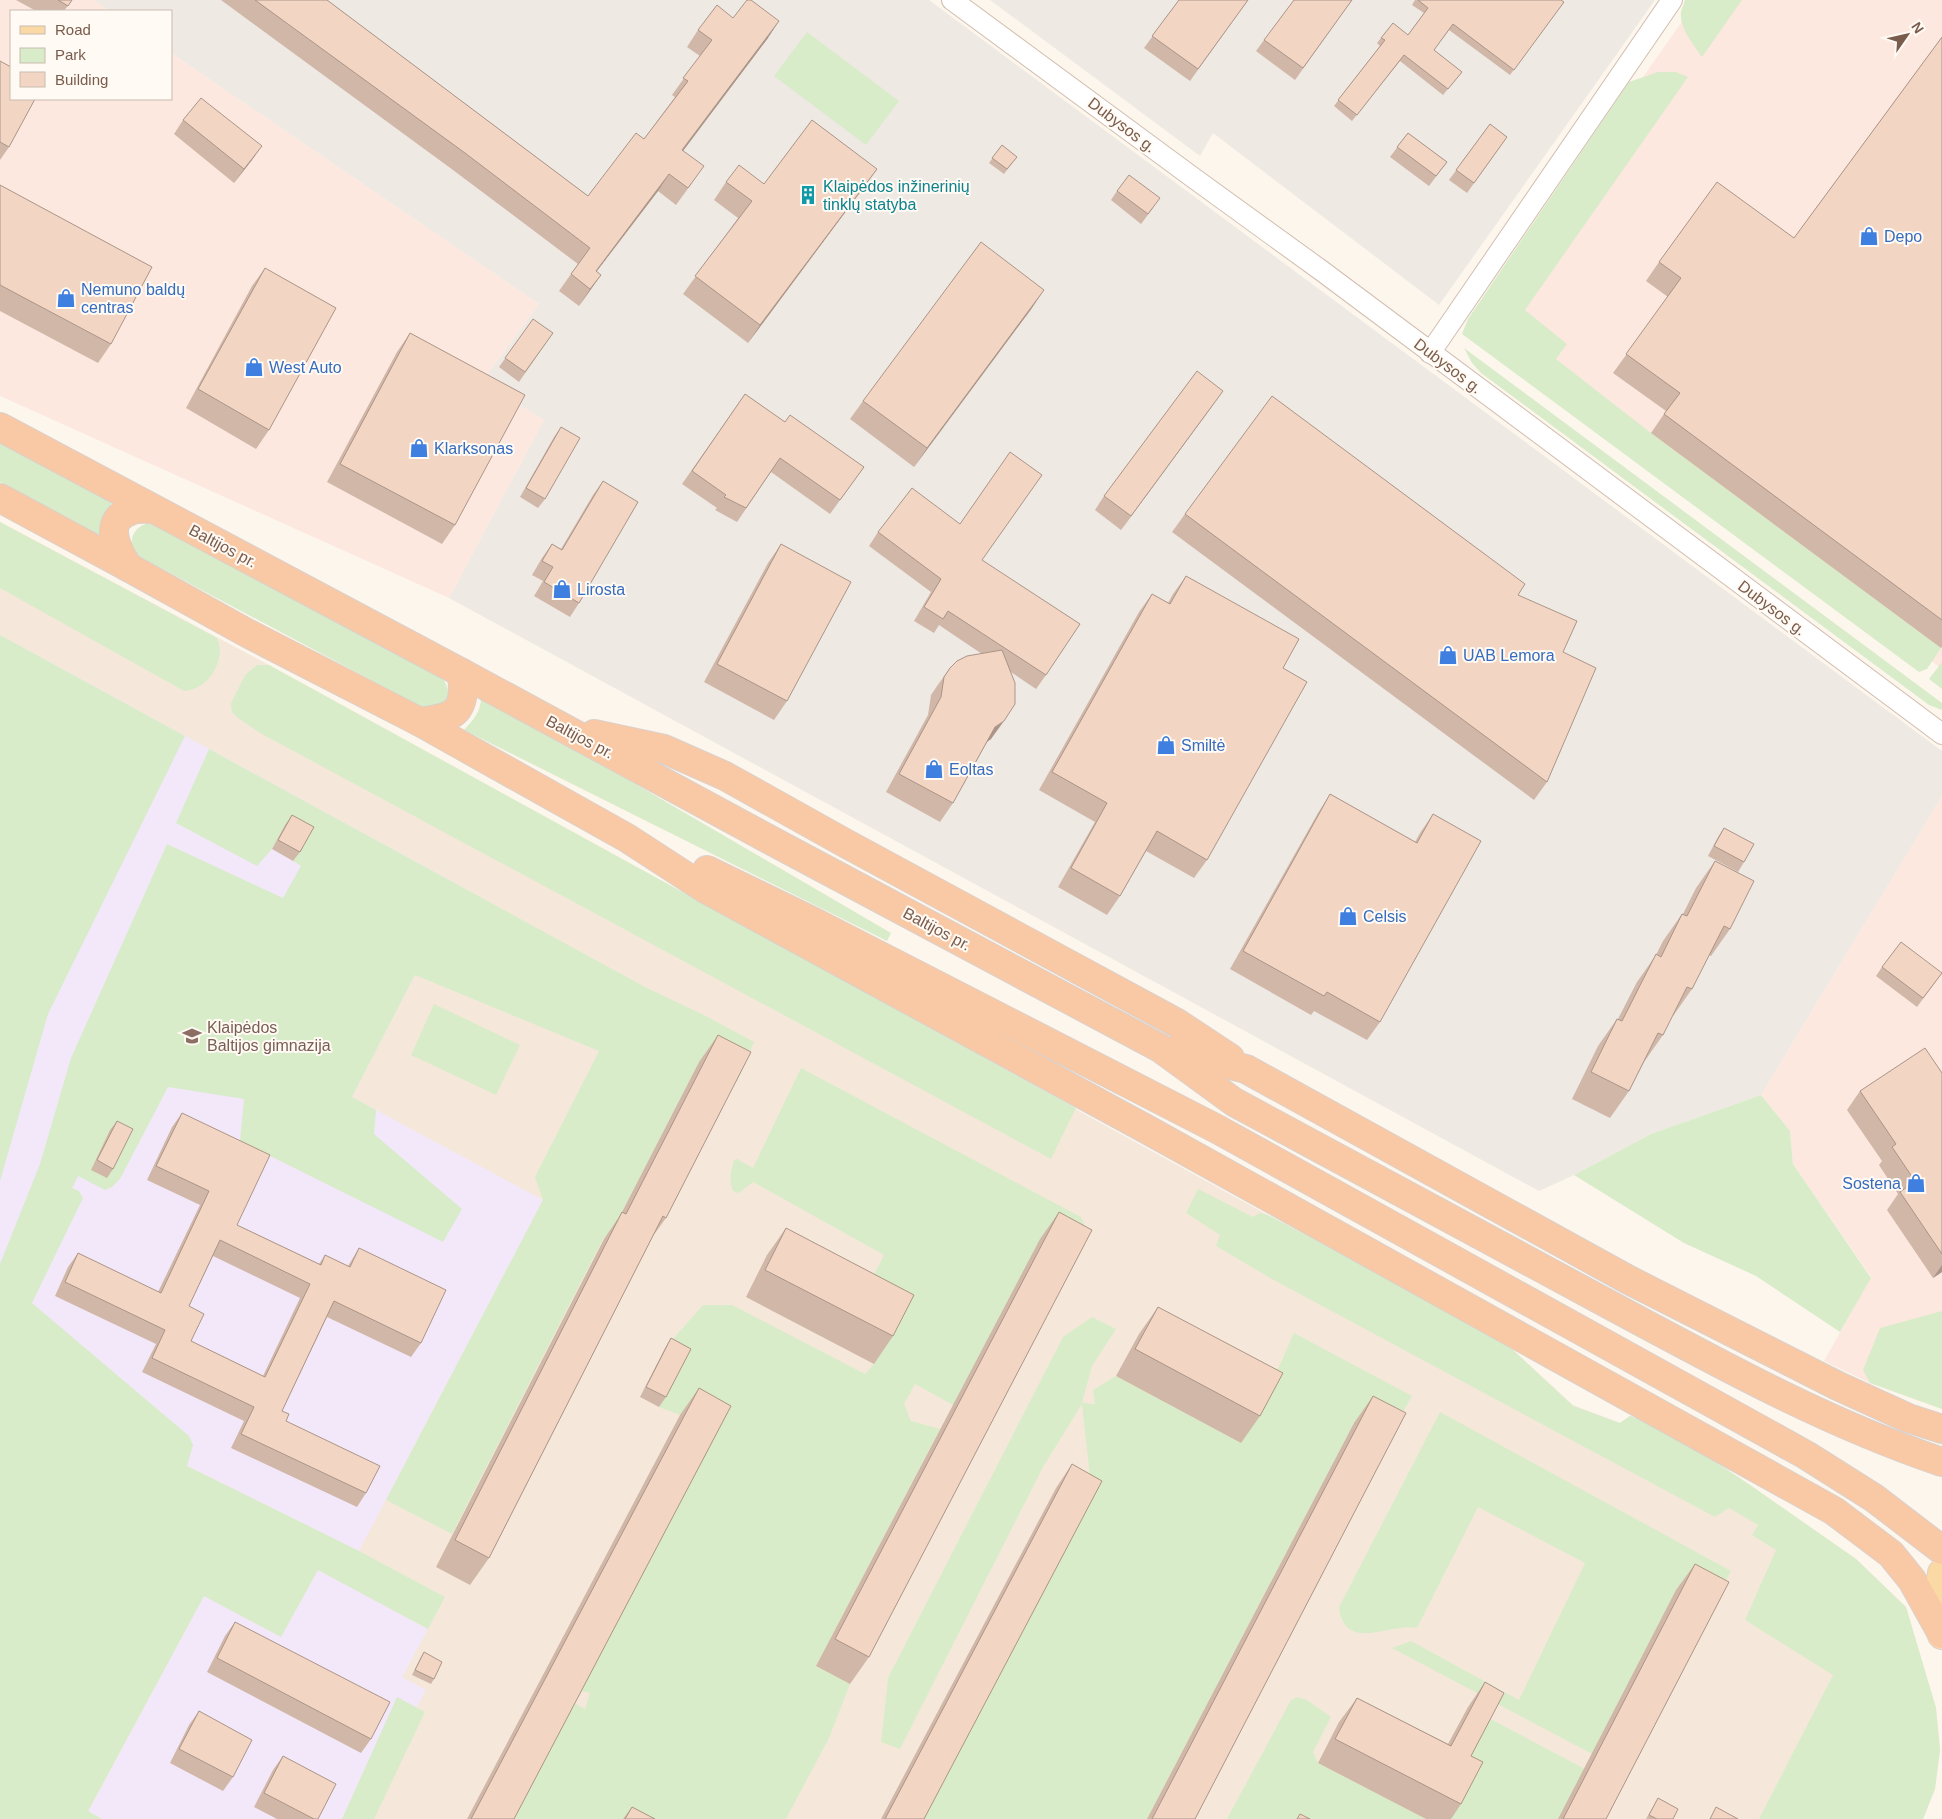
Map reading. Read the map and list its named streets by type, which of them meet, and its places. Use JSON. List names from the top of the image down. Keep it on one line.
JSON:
{"streets":{"highway":["Baltijos pr."],"street":["Dubysos g."]},"places":{"building":["Klaipėdos inžinerinių tinklų statyba"],"shop":["Depo","Nemuno baldų centras","West Auto","Klarksonas","Lirosta","UAB Lemora","Smiltė","Eoltas","Celsis","Sostena"],"school or university":["Klaipėdos Baltijos gimnazija"]},"legend":["Road","Park","Building"],"north":"top right"}
